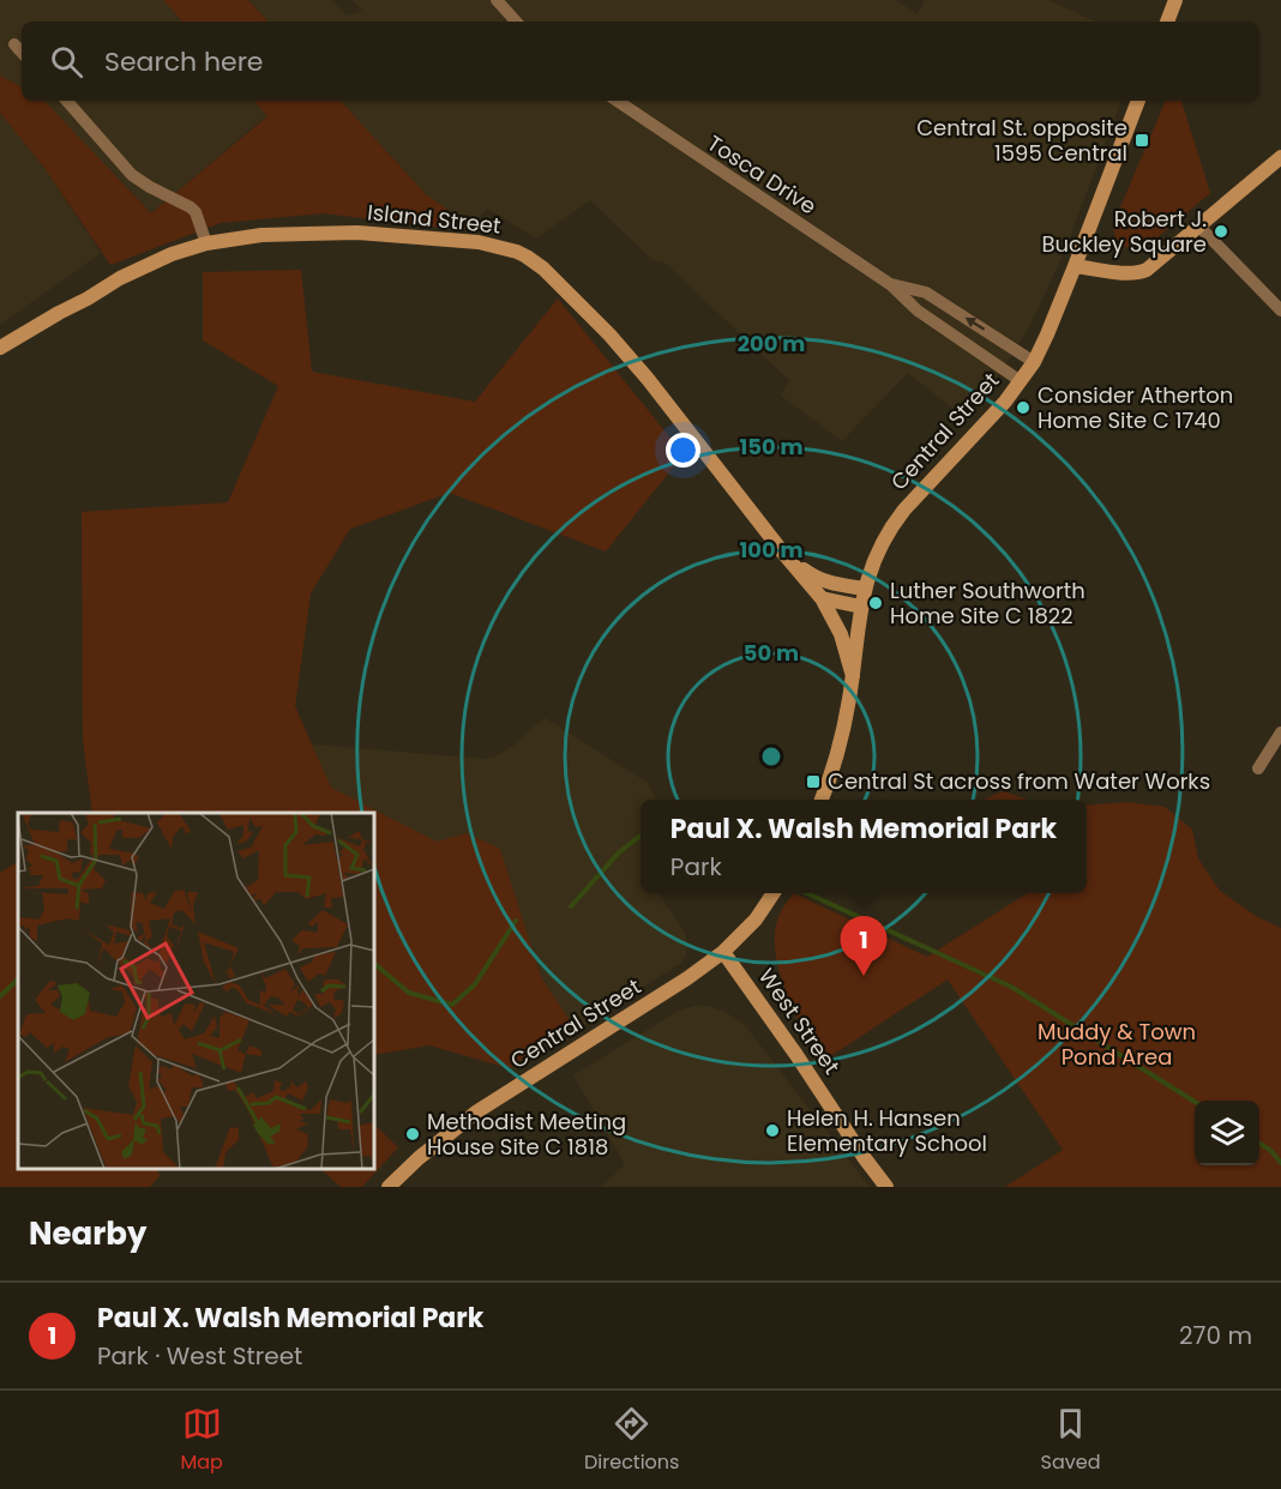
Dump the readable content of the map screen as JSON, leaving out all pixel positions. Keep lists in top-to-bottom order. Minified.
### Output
{"streets":{"main road":["Island Street","Central Street","West Street"],"street":["Tosca Drive"]},"crossings":[["Tosca Drive","Central Street"],["Island Street","Central Street"],["Central Street","West Street"]],"parks":["Muddy & Town Pond Area"],"places":{"transit":["Central St. opposite 1595 Central","Central St across from Water Works"],"other":["Robert J. Buckley Square","Consider Atherton Home Site C 1740","Luther Southworth Home Site C 1822","Helen H. Hansen Elementary School","Methodist Meeting House Site C 1818"]},"page":{"search":"Search here","popup":["Paul X. Walsh Memorial Park","Park"],"pins":"1","heading":"Nearby","list":[{"mark":"1","name":"Paul X. Walsh Memorial Park","note":"Park · West Street","value":"270 m"}],"nav":["Map","Directions","Saved"]},"rings":["200 m","150 m","100 m","50 m"]}
